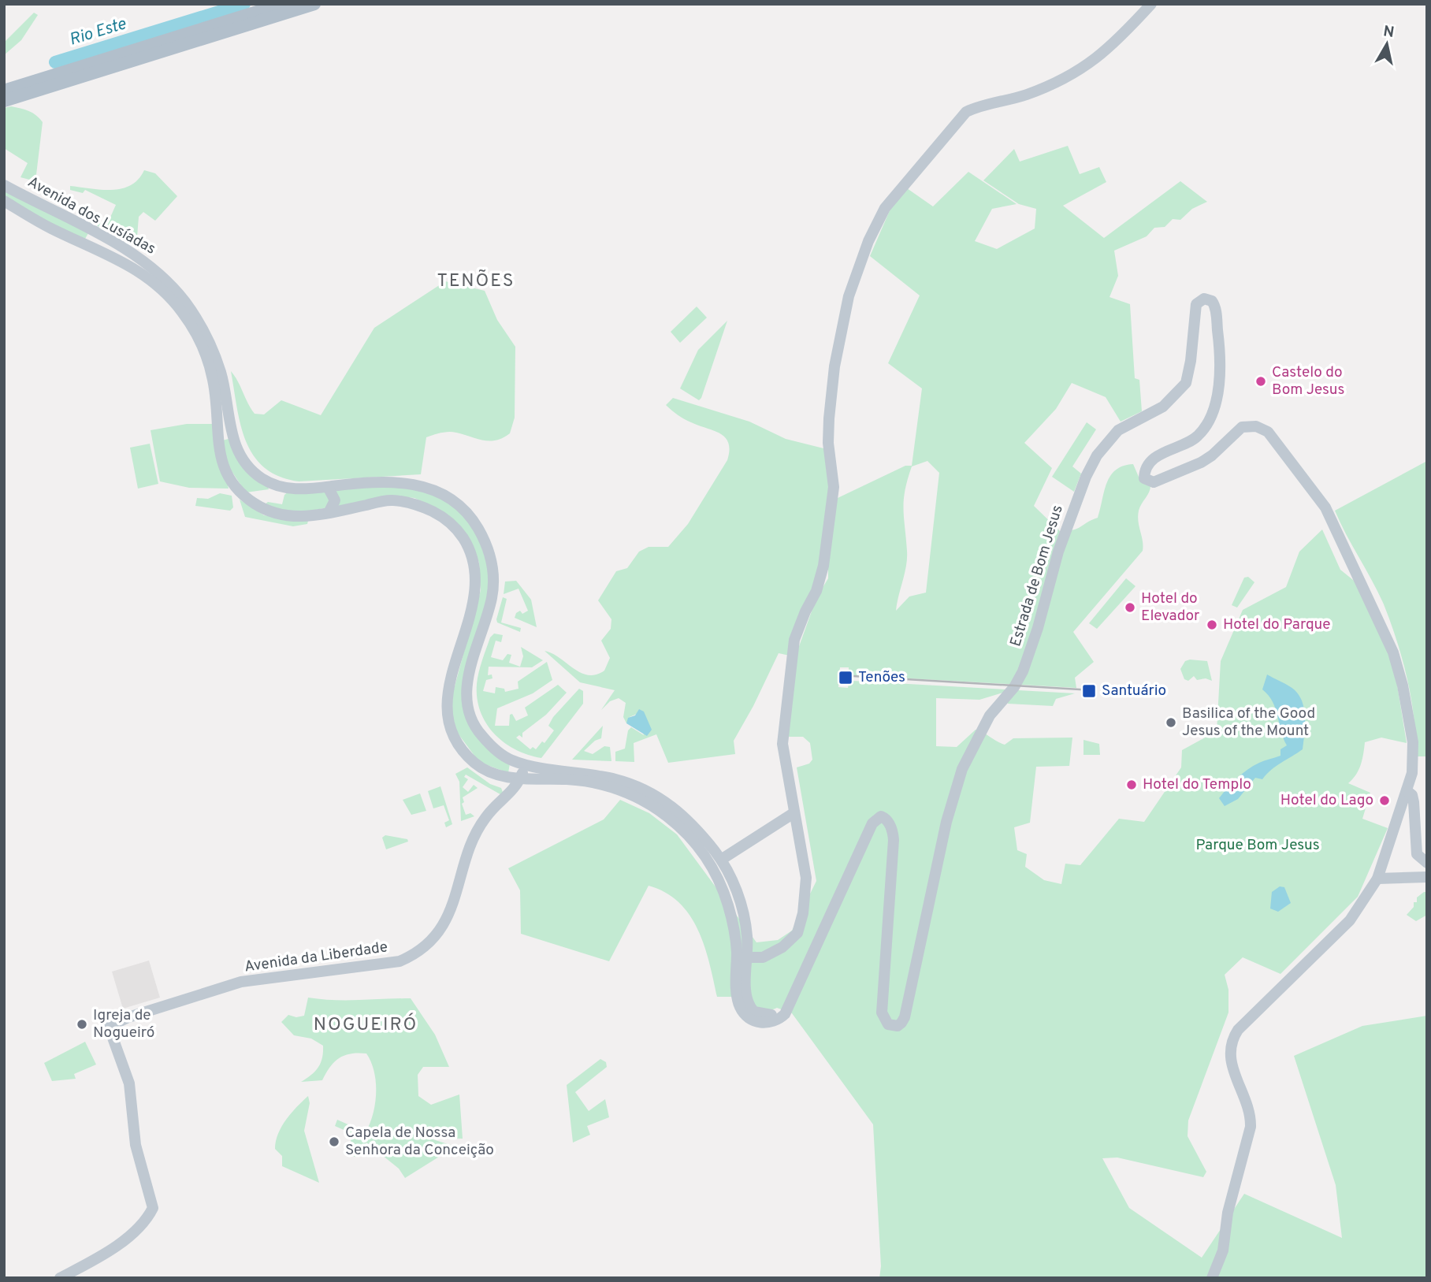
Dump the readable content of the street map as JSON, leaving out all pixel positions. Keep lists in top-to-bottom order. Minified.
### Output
{"streets":{"main road":["Avenida dos Lusíadas","Estrada de Bom Jesus","Avenida da Liberdade"]},"districts":["TENÕES","NOGUEIRÓ"],"water":["Rio Este"],"parks":["Parque Bom Jesus"],"places":{"other":["Castelo do Bom Jesus","Hotel do Elevador","Hotel do Parque","Basilica of the Good Jesus of the Mount","Hotel do Templo","Hotel do Lago","Igreja de Nogueiró","Capela de Nossa Senhora da Conceição"],"transit":["Tenões","Santuário"]},"north":"top"}
